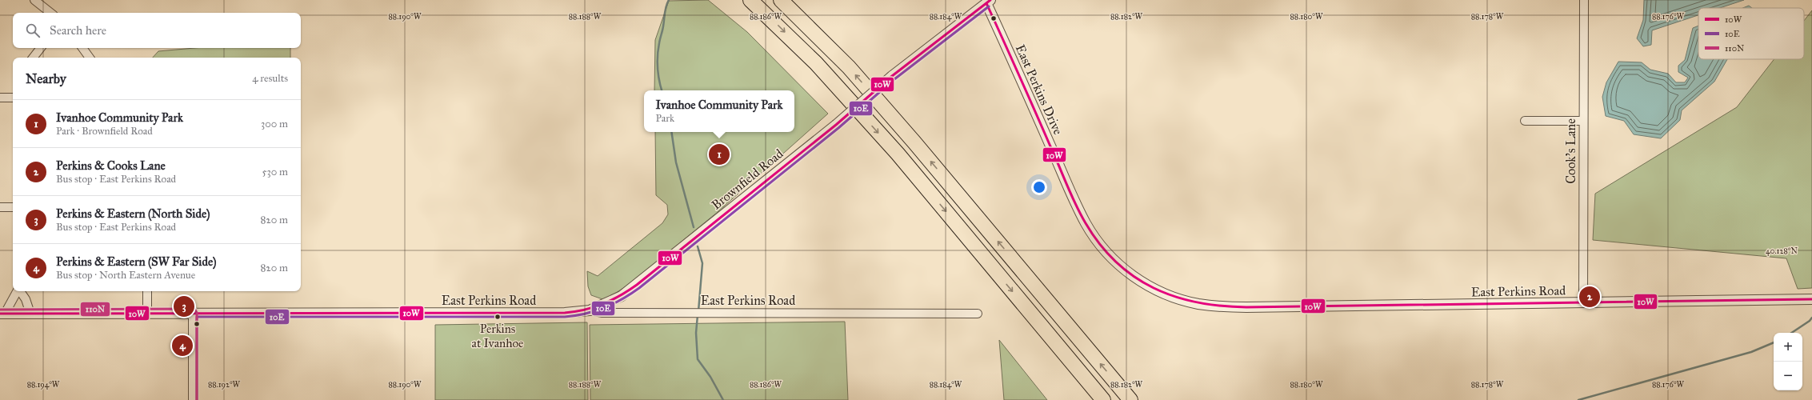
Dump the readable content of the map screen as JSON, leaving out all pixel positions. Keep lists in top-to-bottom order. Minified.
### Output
{"streets":{"street":["East Perkins Drive","Cook's Lane","Brownfield Road","East Perkins Road"]},"crossings":[["East Perkins Drive","Brownfield Road"],["East Perkins Drive","East Perkins Road"],["Cook's Lane","East Perkins Road"],["Brownfield Road","East Perkins Road"]],"places":["Perkins at Ivanhoe"],"lines":["transit line 10W","transit line 10E","transit line 110N"],"legend":["10W","10E","110N"],"page":{"search":"Search here","heading":["Nearby","4 results"],"popup":["Ivanhoe Community Park","Park"],"list":[{"mark":"1","name":"Ivanhoe Community Park","note":"Park · Brownfield Road","value":"300 m"},{"mark":"2","name":"Perkins & Cooks Lane","note":"Bus stop · East Perkins Road","value":"530 m"},{"mark":"3","name":"Perkins & Eastern (North Side)","note":"Bus stop · East Perkins Road","value":"820 m"},{"mark":"4","name":"Perkins & Eastern (SW Far Side)","note":"Bus stop · North Eastern Avenue","value":"820 m"}],"pins":["1","2","3","4"],"map_buttons":["+","−"]},"coordinates":["88.190°W","88.188°W","88.186°W","88.184°W","88.182°W","88.180°W","88.178°W","88.176°W","40.128°N","88.194°W","88.192°W"]}
